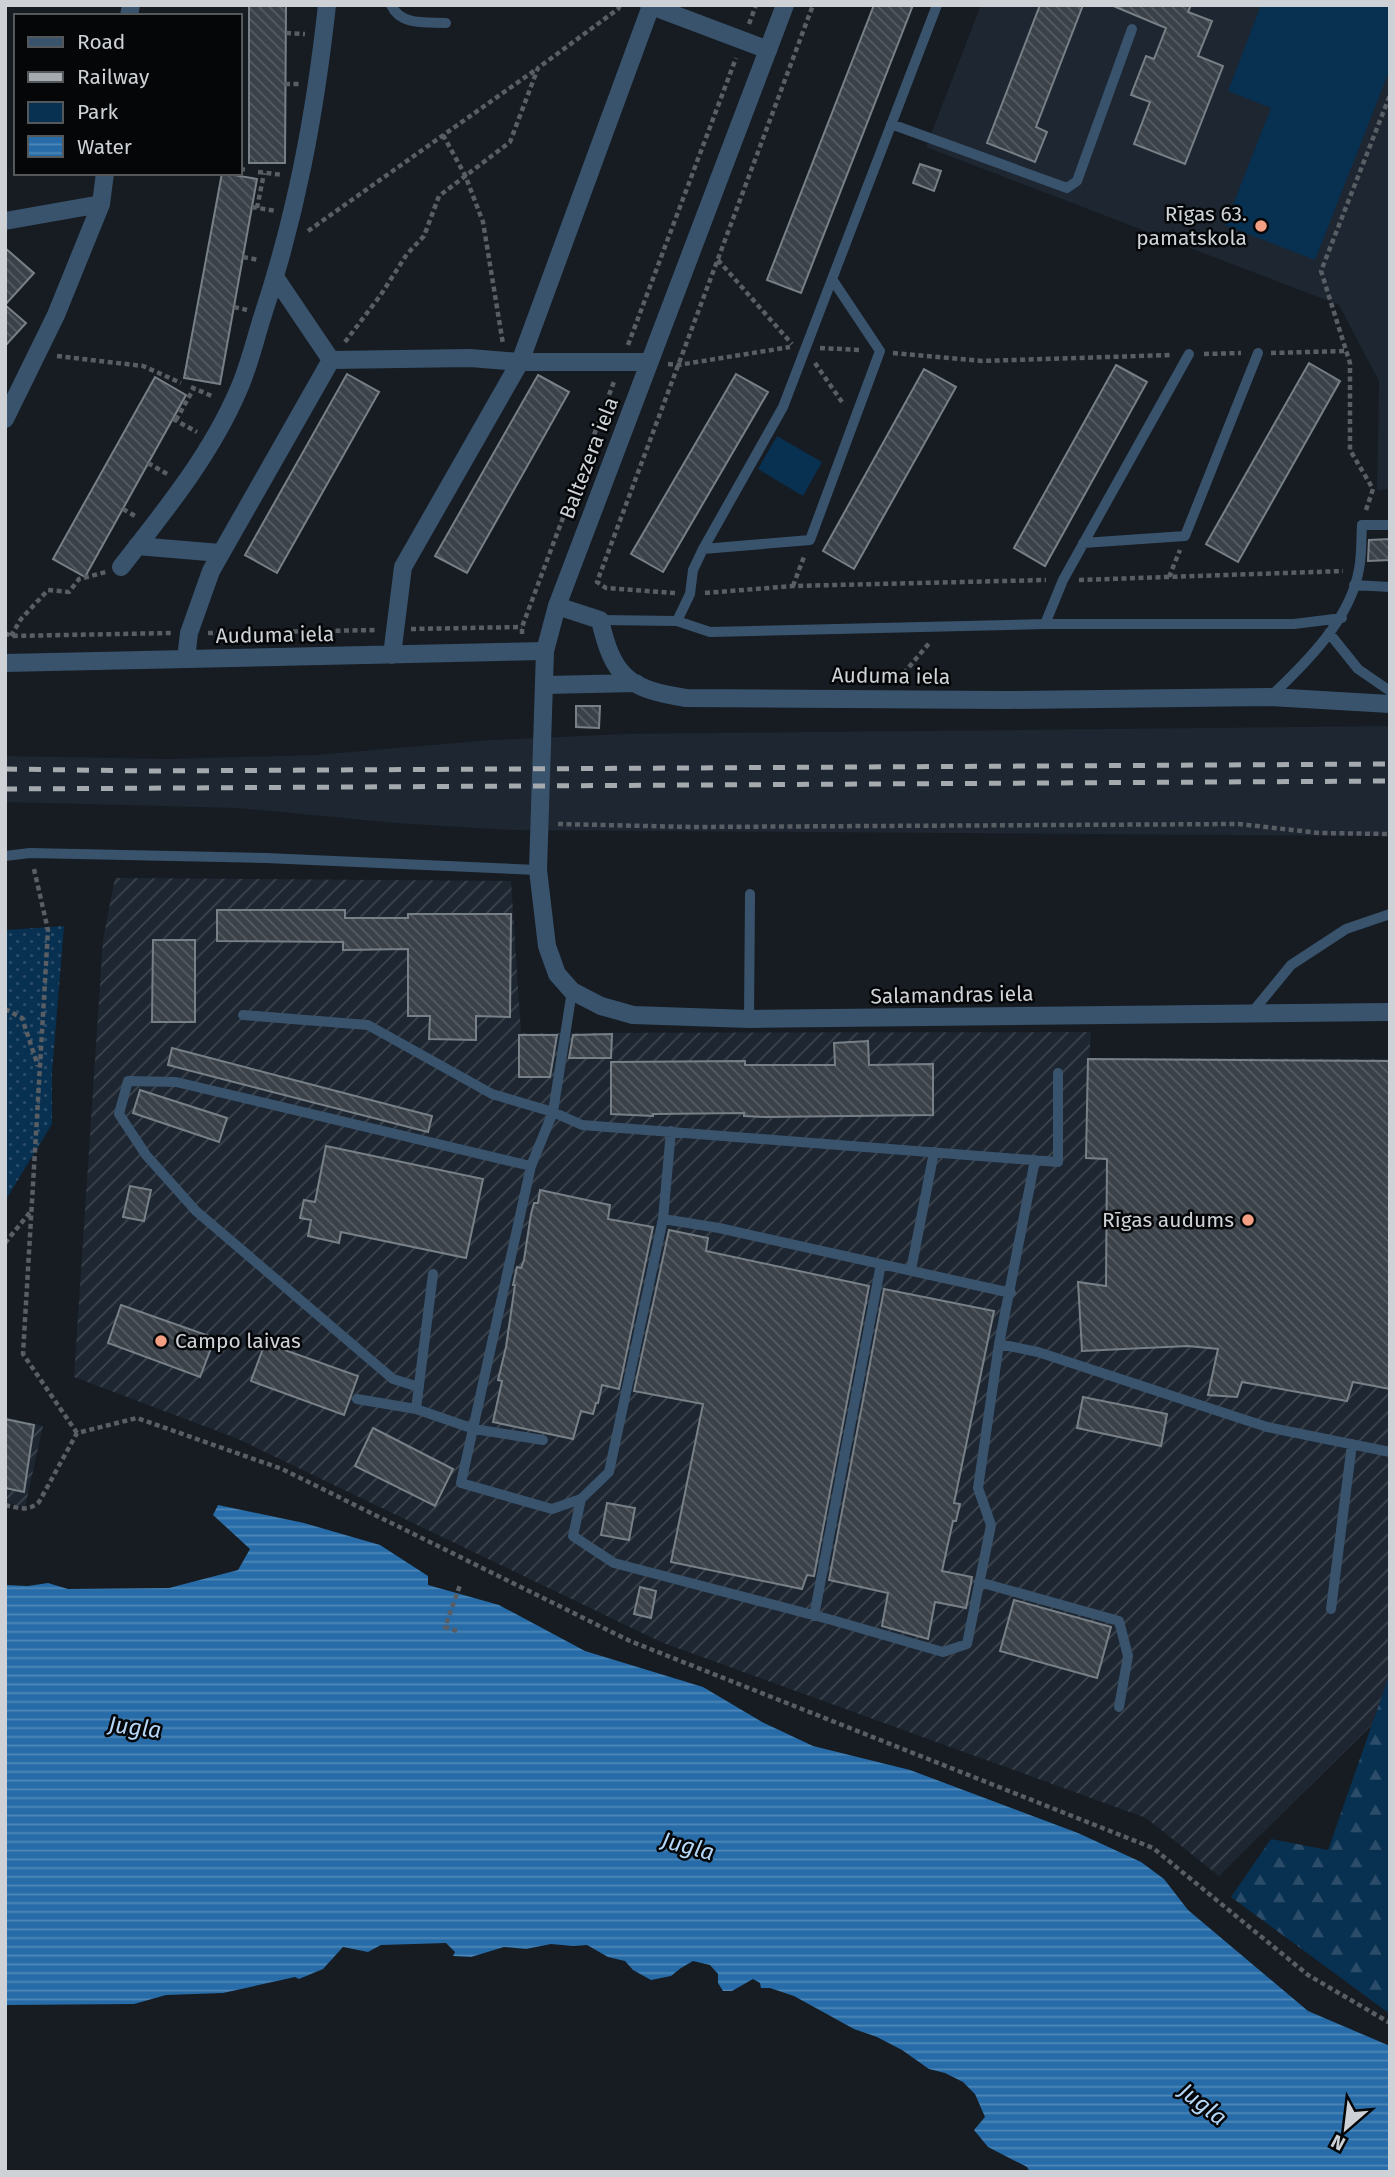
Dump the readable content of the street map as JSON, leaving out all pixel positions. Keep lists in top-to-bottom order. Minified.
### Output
{"streets":{"street":["Baltezera iela","Auduma iela","Salamandras iela"]},"crossings":[["Baltezera iela","Auduma iela"],["Baltezera iela","Salamandras iela"]],"water":["Jugla"],"places":["Rīgas 63. pamatskola","Rīgas audums","Campo laivas"],"legend":["Road","Railway","Park","Water"],"north":"bottom left"}
